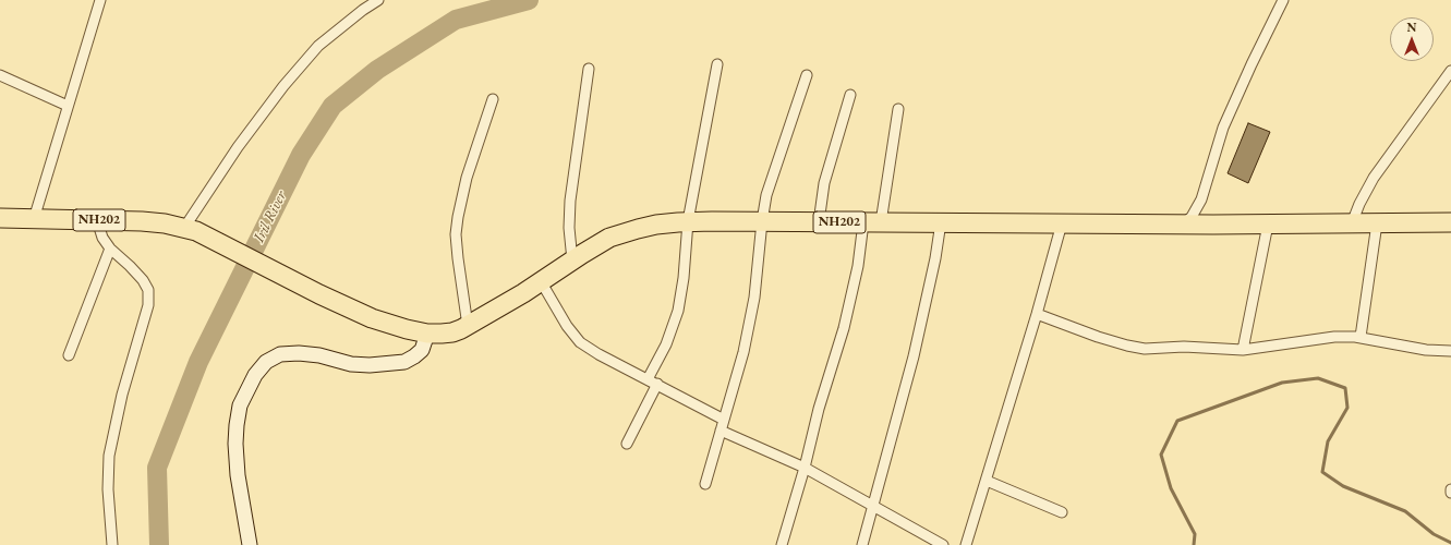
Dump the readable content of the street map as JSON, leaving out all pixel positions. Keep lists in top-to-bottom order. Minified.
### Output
{"streets":{"highway":["NH202"]},"water":["Iril River"],"north":"top"}
